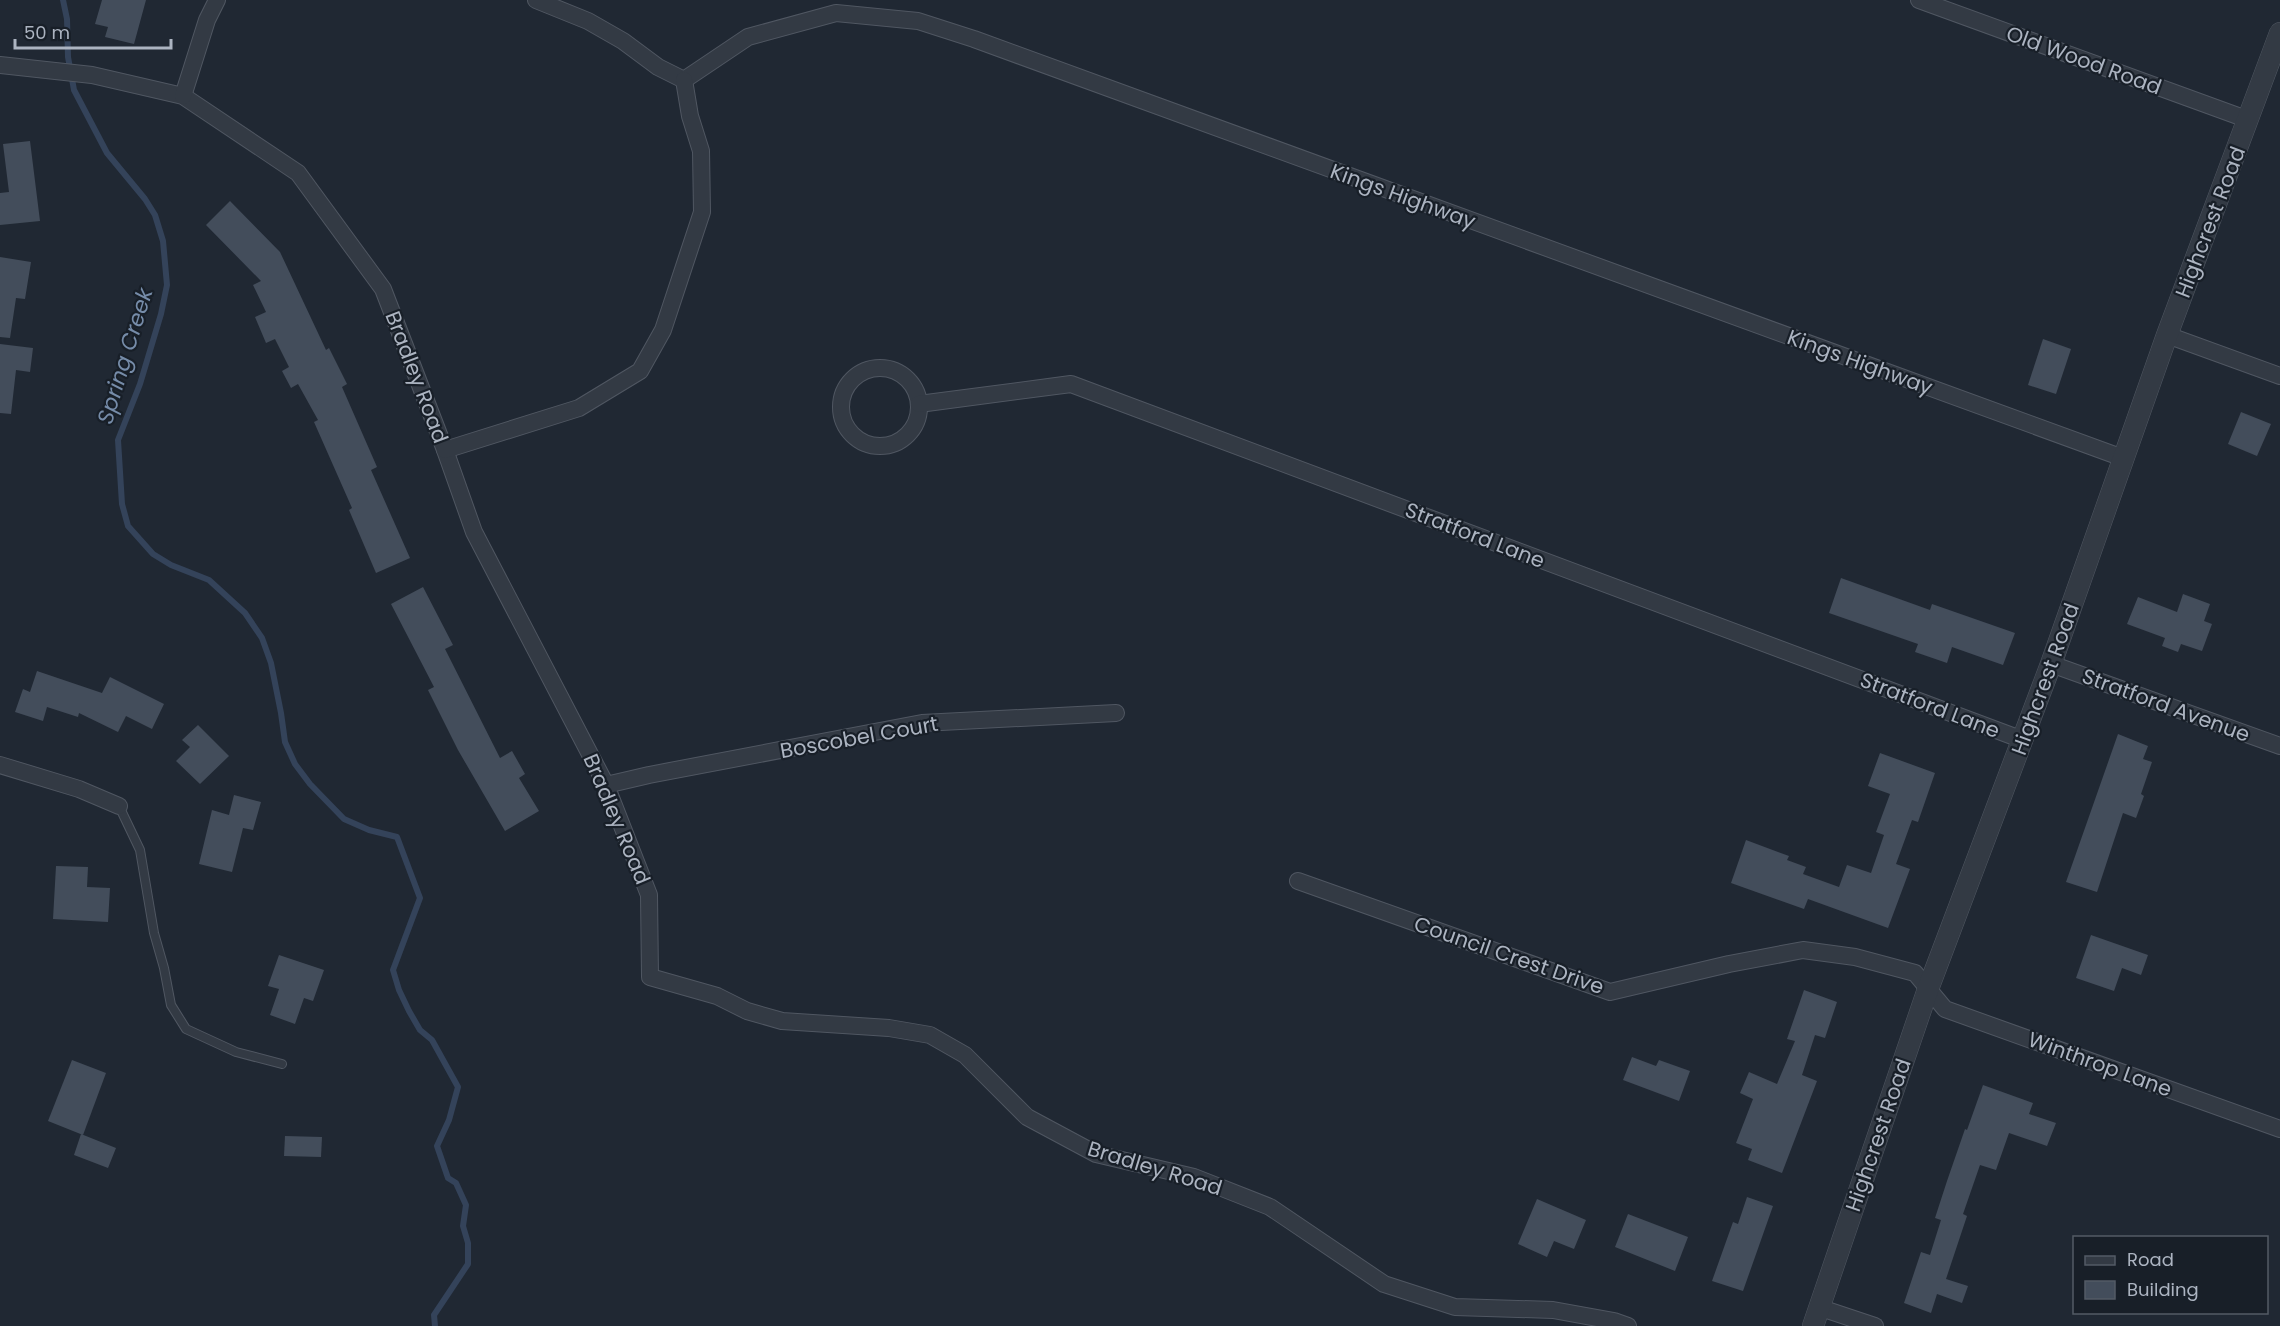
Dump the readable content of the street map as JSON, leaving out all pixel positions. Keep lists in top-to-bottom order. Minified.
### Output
{"streets":{"street":["Old Wood Road","Kings Highway","Highcrest Road","Bradley Road","Stratford Lane","Stratford Avenue","Boscobel Court","Council Crest Drive","Winthrop Lane"]},"crossings":[["Old Wood Road","Highcrest Road"],["Kings Highway","Highcrest Road"],["Highcrest Road","Stratford Lane"],["Highcrest Road","Stratford Avenue"],["Highcrest Road","Council Crest Drive"],["Highcrest Road","Winthrop Lane"],["Bradley Road","Boscobel Court"],["Council Crest Drive","Winthrop Lane"]],"water":["Spring Creek"],"legend":["Road","Building"],"scale_bar":"50 m"}
